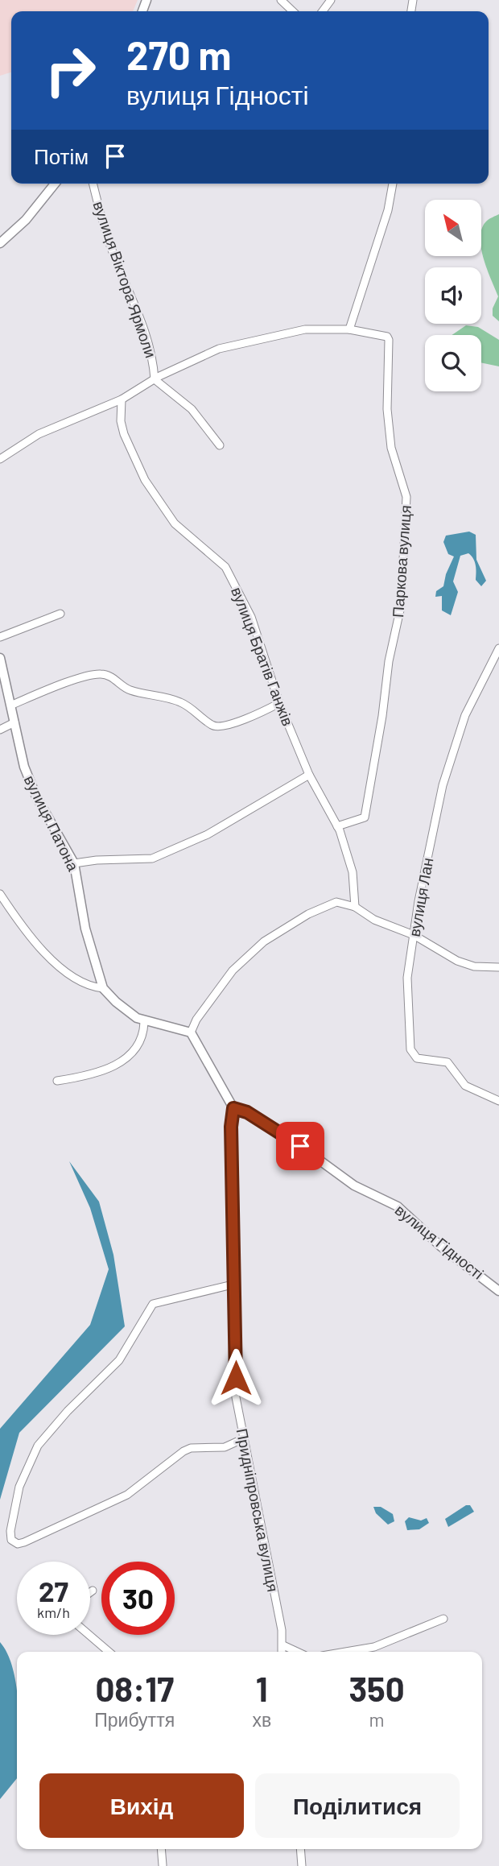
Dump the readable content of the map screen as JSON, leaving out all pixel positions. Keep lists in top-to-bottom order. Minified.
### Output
{"streets":{"street":["вулиця Віктора Ярмоли","Паркова вулиця","вулиця Братів Ганжів","вулиця Патона","вулиця Лан","вулиця Гідності","Придніпровська вулиця"]},"crossings":[["вулиця Віктора Ярмоли","Паркова вулиця"],["Паркова вулиця","вулиця Братів Ганжів"],["вулиця Гідності","Придніпровська вулиця"]],"north":"top left","page":{"turn":["270 m","вулиця Гідності"],"then":"Потім","speed":"27 km/h","limit":"30","eta":["08:17","Прибуття","1","хв","350","m"],"buttons":["Вихід","Поділитися"]}}
